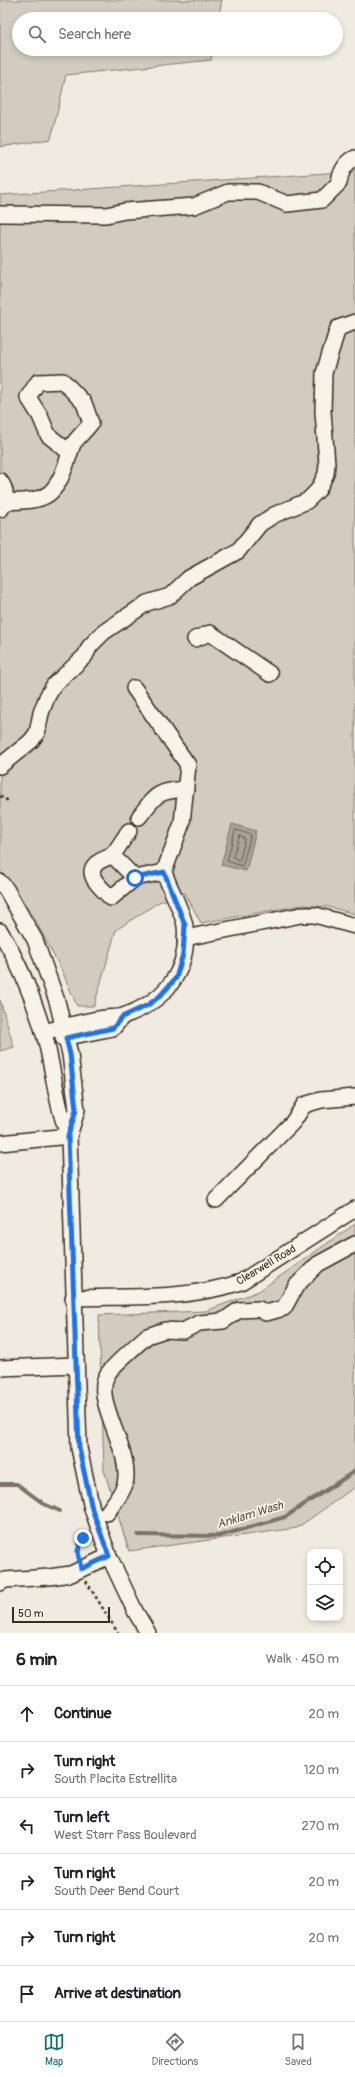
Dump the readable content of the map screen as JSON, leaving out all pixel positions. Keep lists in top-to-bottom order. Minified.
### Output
{"streets":{"street":["Clearwell Road"]},"water":["Anklam Wash"],"scale_bar":"50 m","page":{"search":"Search here","scale":"50 m","heading":["6 min","Walk · 450 m"],"list":[["Continue","20 m"],["Turn right","South Placita Estrellita","120 m"],["Turn left","West Starr Pass Boulevard","270 m"],["Turn right","South Deer Bend Court","20 m"],["Turn right","20 m"],"Arrive at destination"],"nav":["Map","Directions","Saved"]}}
